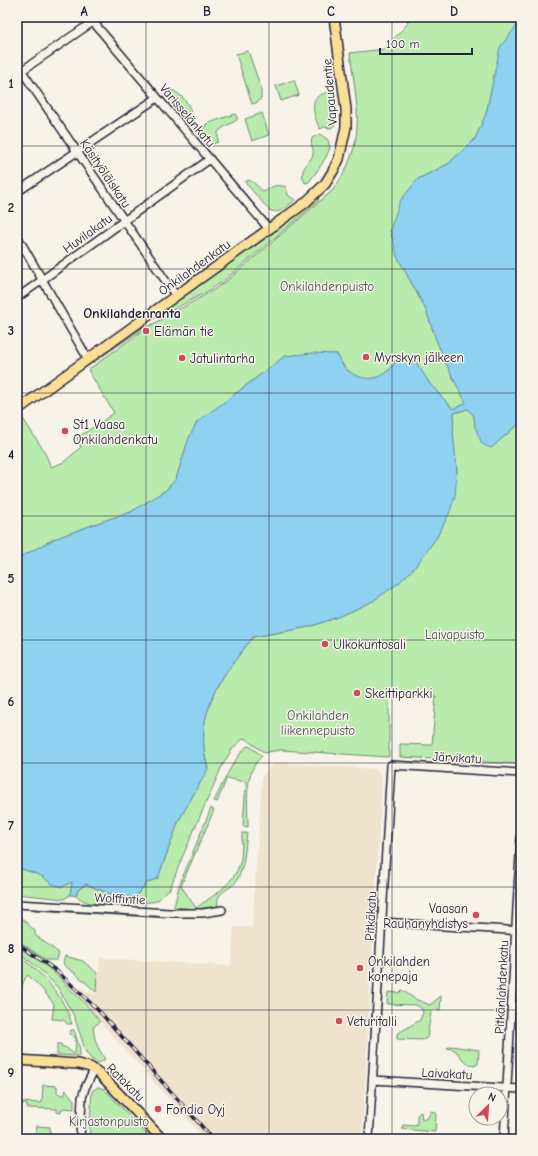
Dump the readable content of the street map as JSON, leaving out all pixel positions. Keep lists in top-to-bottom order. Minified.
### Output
{"streets":{"main road":["Vapaudentie","Onkilahdenkatu","Ratakatu"],"street":["Varisselänkatu","Käsityöläiskatu","Huvilakatu","Järvikatu","Wolffintie","Pitkäkatu","Pitkänlahdenkatu","Laivakatu"]},"crossings":[["Vapaudentie","Varisselänkatu"],["Vapaudentie","Onkilahdenkatu"],["Varisselänkatu","Huvilakatu"],["Varisselänkatu","Onkilahdenkatu"],["Käsityöläiskatu","Huvilakatu"],["Käsityöläiskatu","Onkilahdenkatu"],["Järvikatu","Pitkäkatu"],["Pitkäkatu","Laivakatu"]],"districts":["Onkilahdenranta"],"parks":["Onkilahdenpuisto","Laivapuisto","Onkilahden liikennepuisto","Kirjastonpuisto"],"places":["Elämän tie","Myrskyn jälkeen","Jatulintarha","St1 Vaasa Onkilahdenkatu","Ulkokuntosali","Skeittiparkki","Vaasan Rauhanyhdistys","Onkilahden konepaja","Veturitalli","Fondia Oyj"],"scale_bar":"100 m","north":"top right","grid":{"columns":["A","B","C","D"],"rows":["1","2","3","4","5","6","7","8","9"]}}
